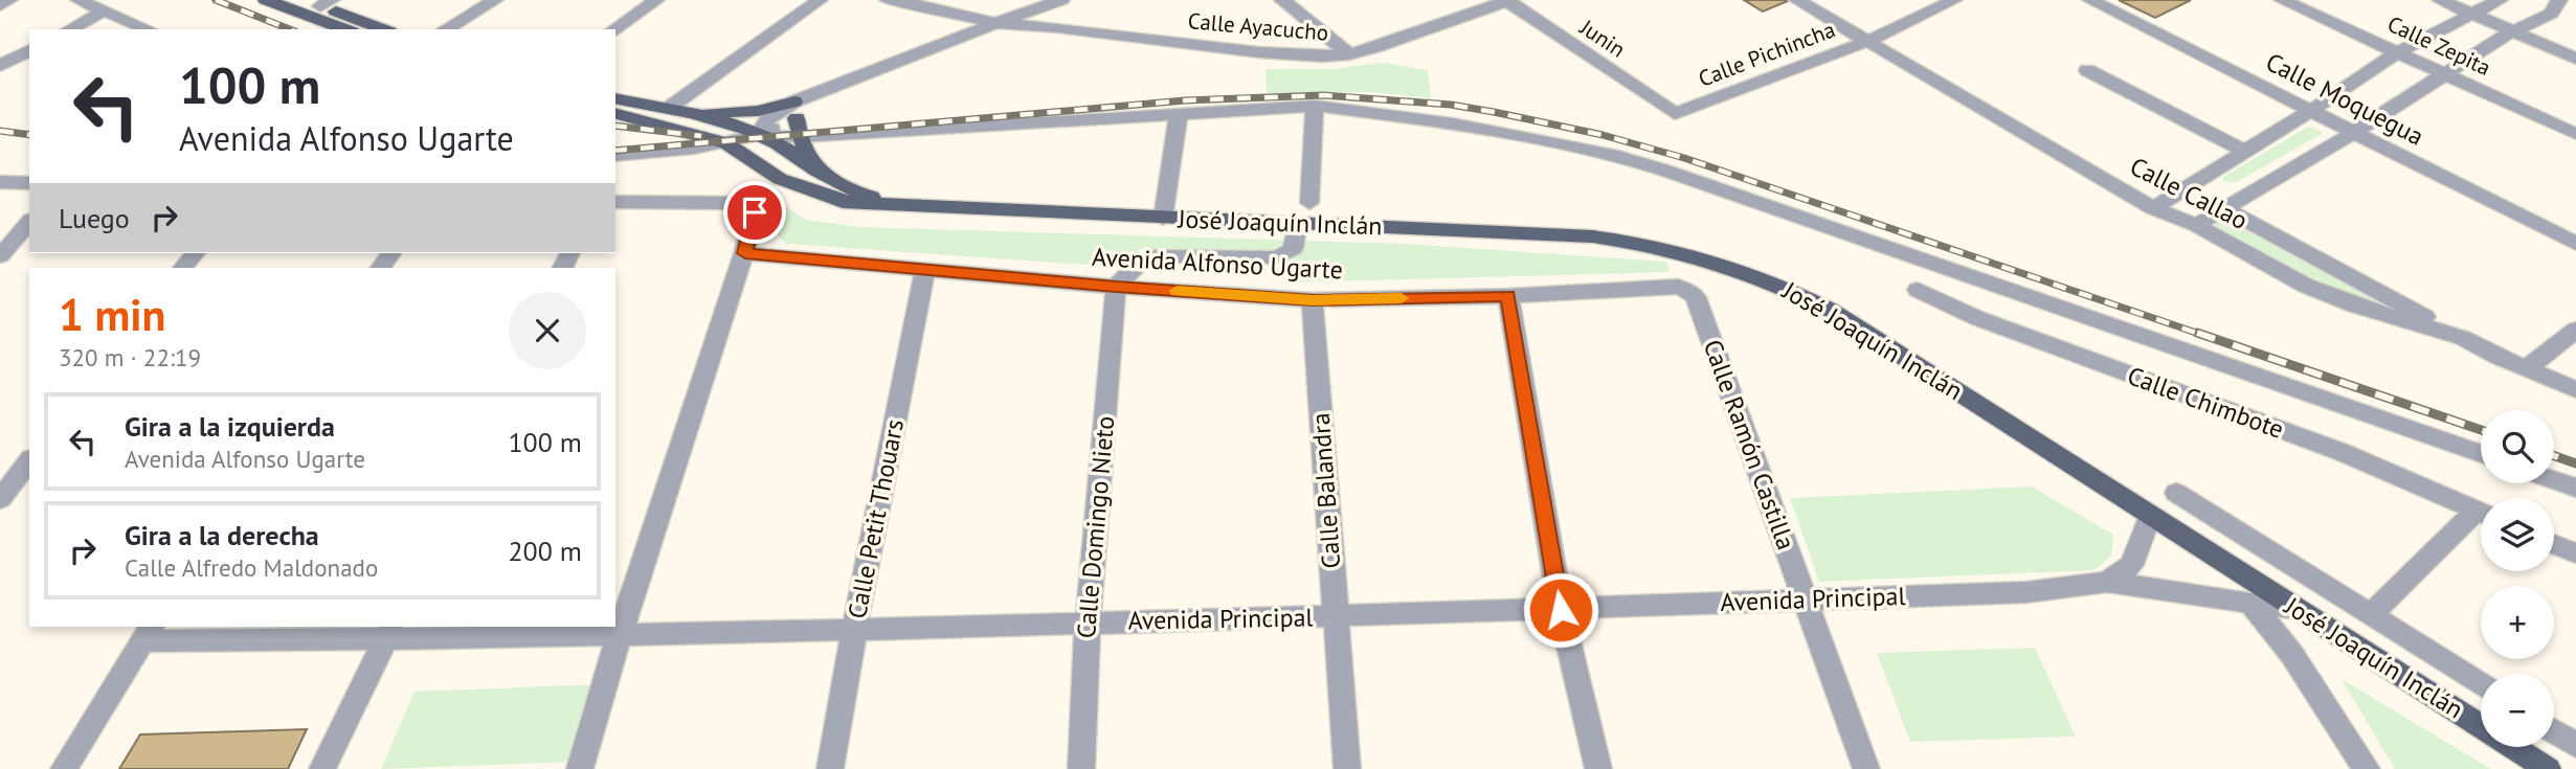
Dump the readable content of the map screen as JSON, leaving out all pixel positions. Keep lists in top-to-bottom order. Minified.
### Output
{"streets":{"main road":["José Joaquín Inclán"],"street":["Calle Ayacucho","Junin","Calle Zepita","Calle Pichincha","Calle Moquegua","Calle Callao","Avenida Alfonso Ugarte","Calle Chimbote","Calle Ramón Castilla","Calle Balandra","Calle Petit Thouars","Calle Domingo Nieto","Avenida Principal"]},"crossings":[["Calle Ayacucho","Junin"],["Junin","Calle Pichincha"],["Calle Pichincha","Calle Callao"],["José Joaquín Inclán","Avenida Principal"],["Avenida Alfonso Ugarte","Calle Ramón Castilla"],["Avenida Alfonso Ugarte","Calle Balandra"],["Avenida Alfonso Ugarte","Calle Petit Thouars"],["Avenida Alfonso Ugarte","Calle Domingo Nieto"],["Calle Ramón Castilla","Avenida Principal"],["Calle Balandra","Avenida Principal"],["Calle Petit Thouars","Avenida Principal"],["Calle Domingo Nieto","Avenida Principal"]],"page":{"turn":["100 m","Avenida Alfonso Ugarte"],"then":"Luego","heading":["1 min","320 m · 22:19"],"list":[{"name":"Gira a la izquierda","note":"Avenida Alfonso Ugarte","value":"100 m"},{"name":"Gira a la derecha","note":"Calle Alfredo Maldonado","value":"200 m"}],"map_buttons":["+","−"]}}
